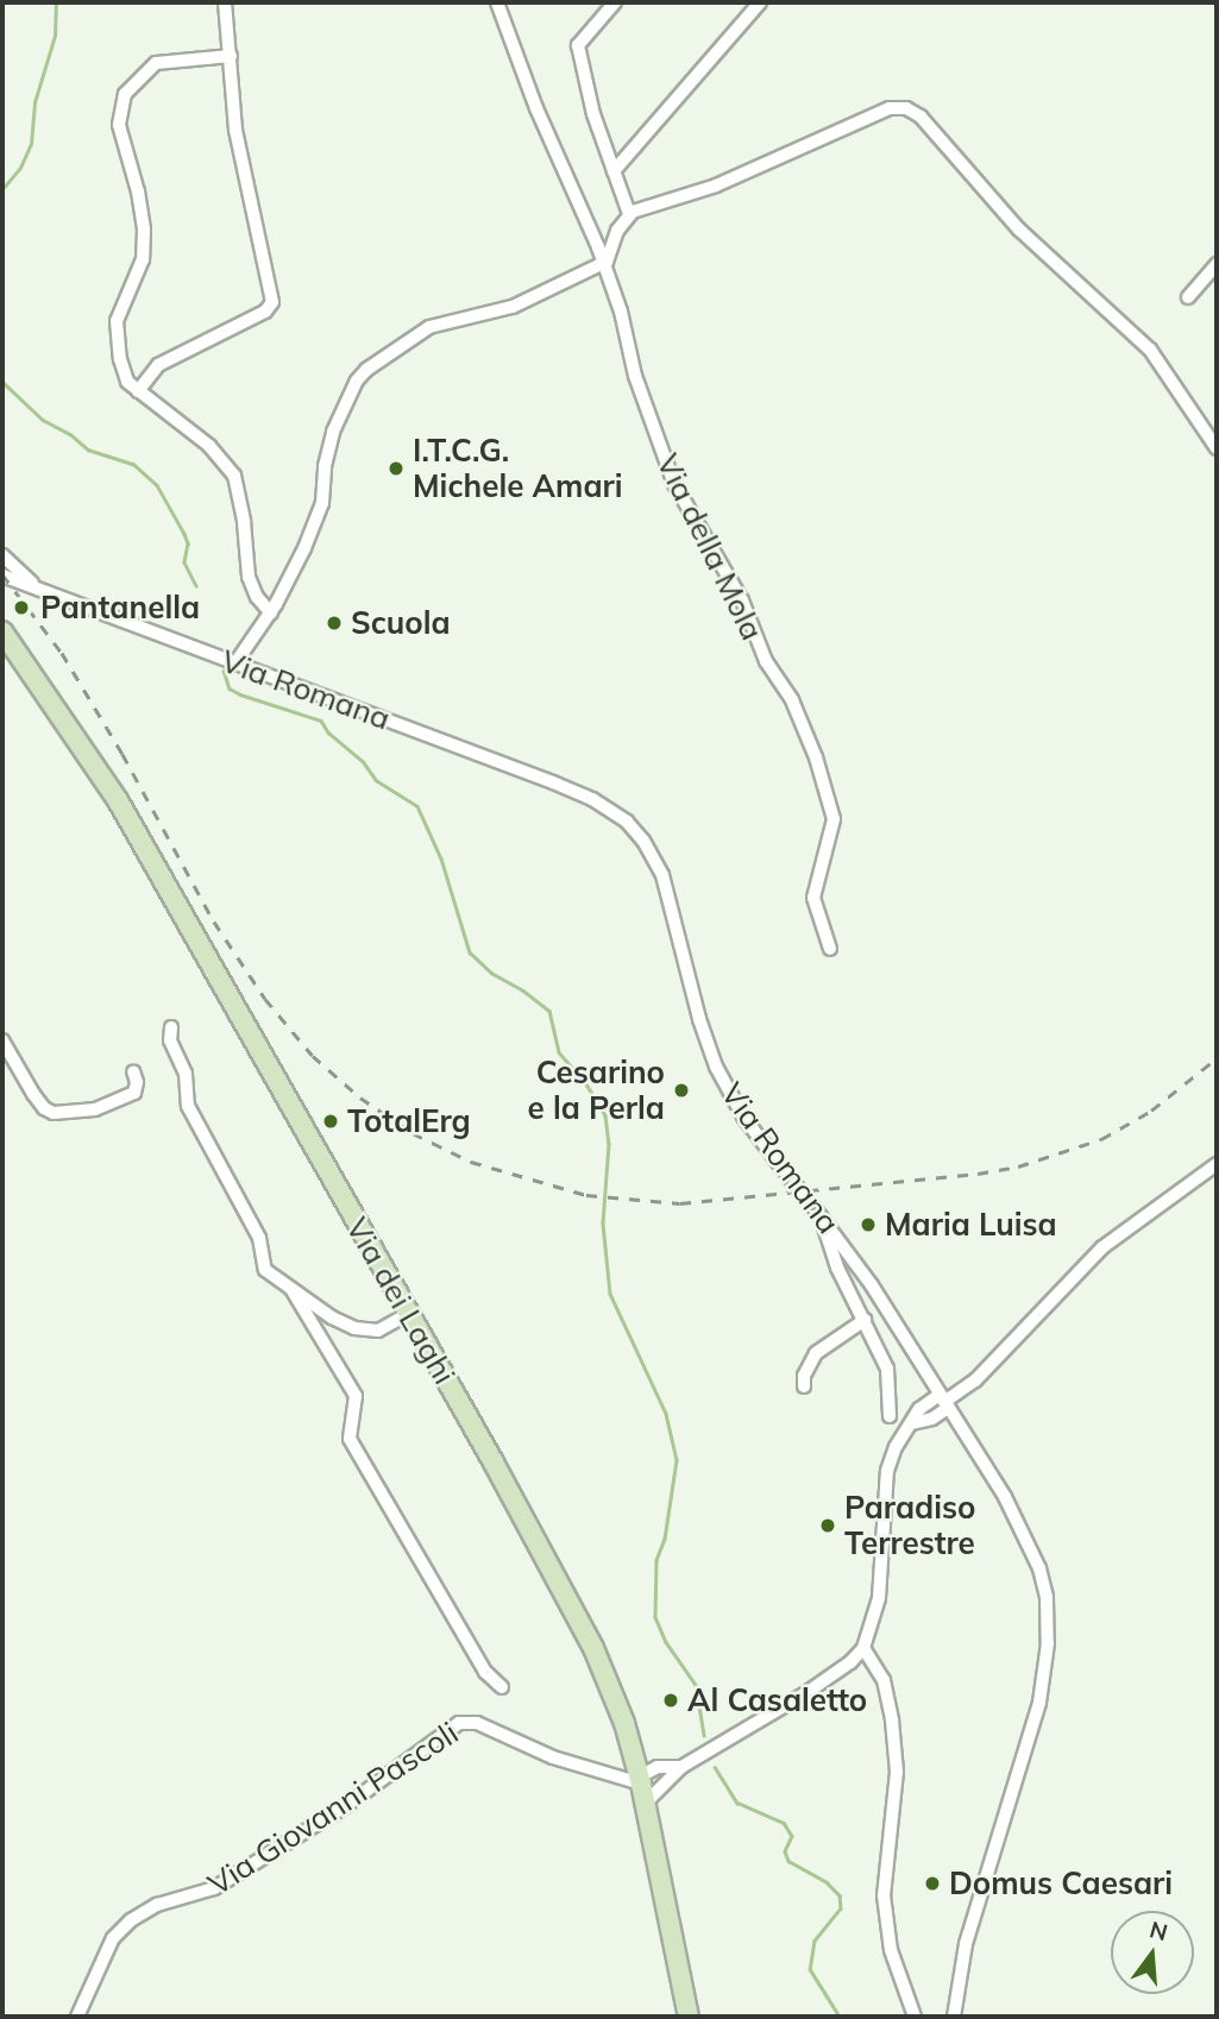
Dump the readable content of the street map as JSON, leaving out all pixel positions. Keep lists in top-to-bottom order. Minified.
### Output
{"streets":{"main road":["Via dei Laghi"],"street":["Via della Mola","Via Romana","Via Giovanni Pascoli"]},"crossings":[["Via dei Laghi","Via Giovanni Pascoli"]],"places":["I.T.C.G. Michele Amari","Pantanella","Scuola","Cesarino e la Perla","TotalErg","Maria Luisa","Paradiso Terrestre","Al Casaletto","Domus Caesari"],"north":"top"}
